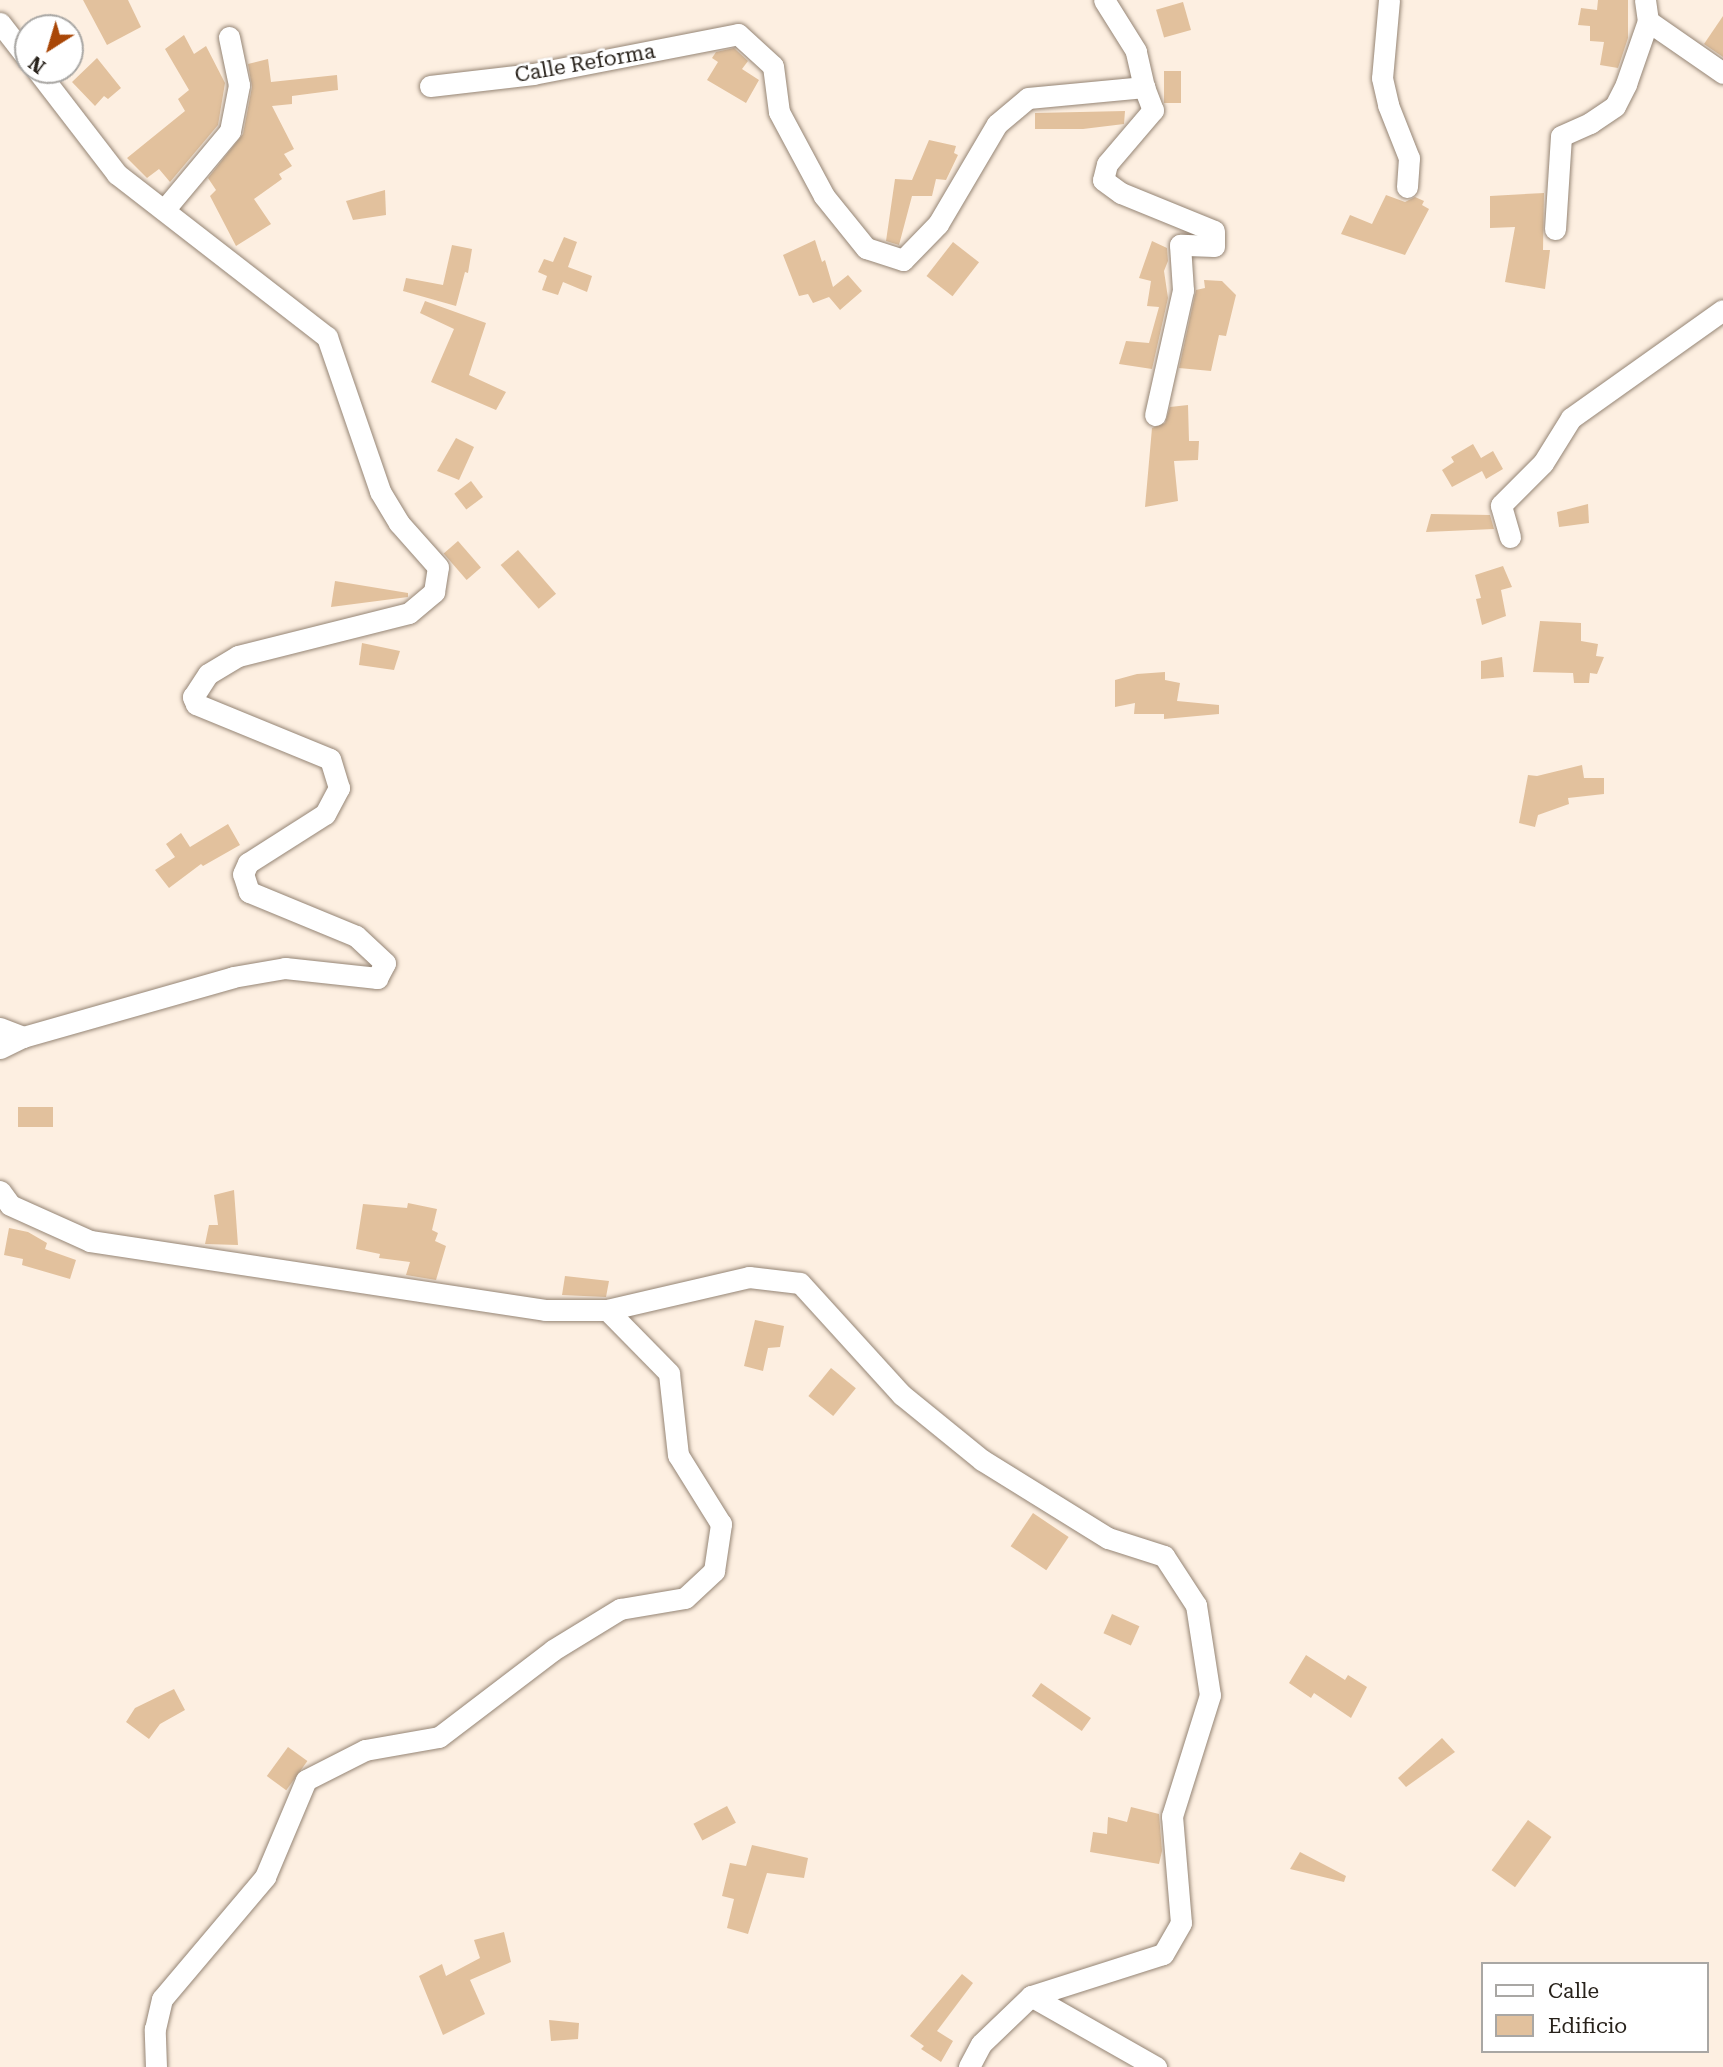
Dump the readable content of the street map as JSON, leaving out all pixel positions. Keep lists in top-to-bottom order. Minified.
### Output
{"streets":{"street":["Calle Reforma"]},"legend":["Calle","Edificio"],"north":"bottom left"}
